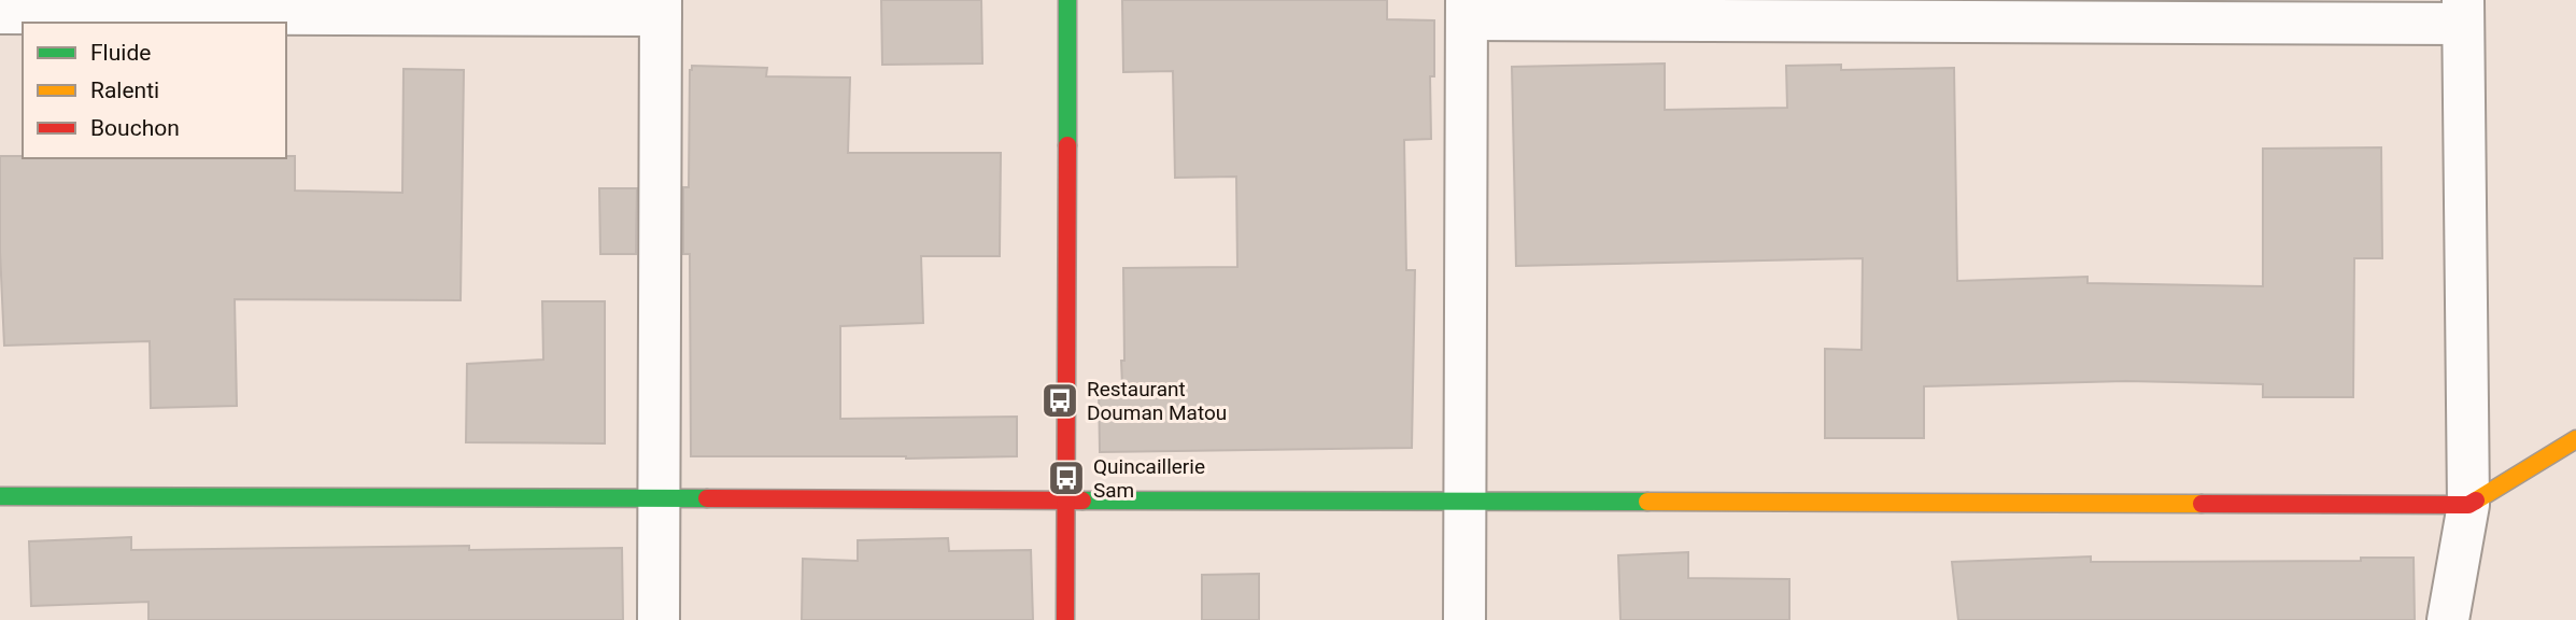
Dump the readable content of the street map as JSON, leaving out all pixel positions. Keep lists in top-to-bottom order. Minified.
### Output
{"places":{"bus stop":["Restaurant Douman Matou","Quincaillerie Sam"]},"legend":["Fluide","Ralenti","Bouchon"]}
